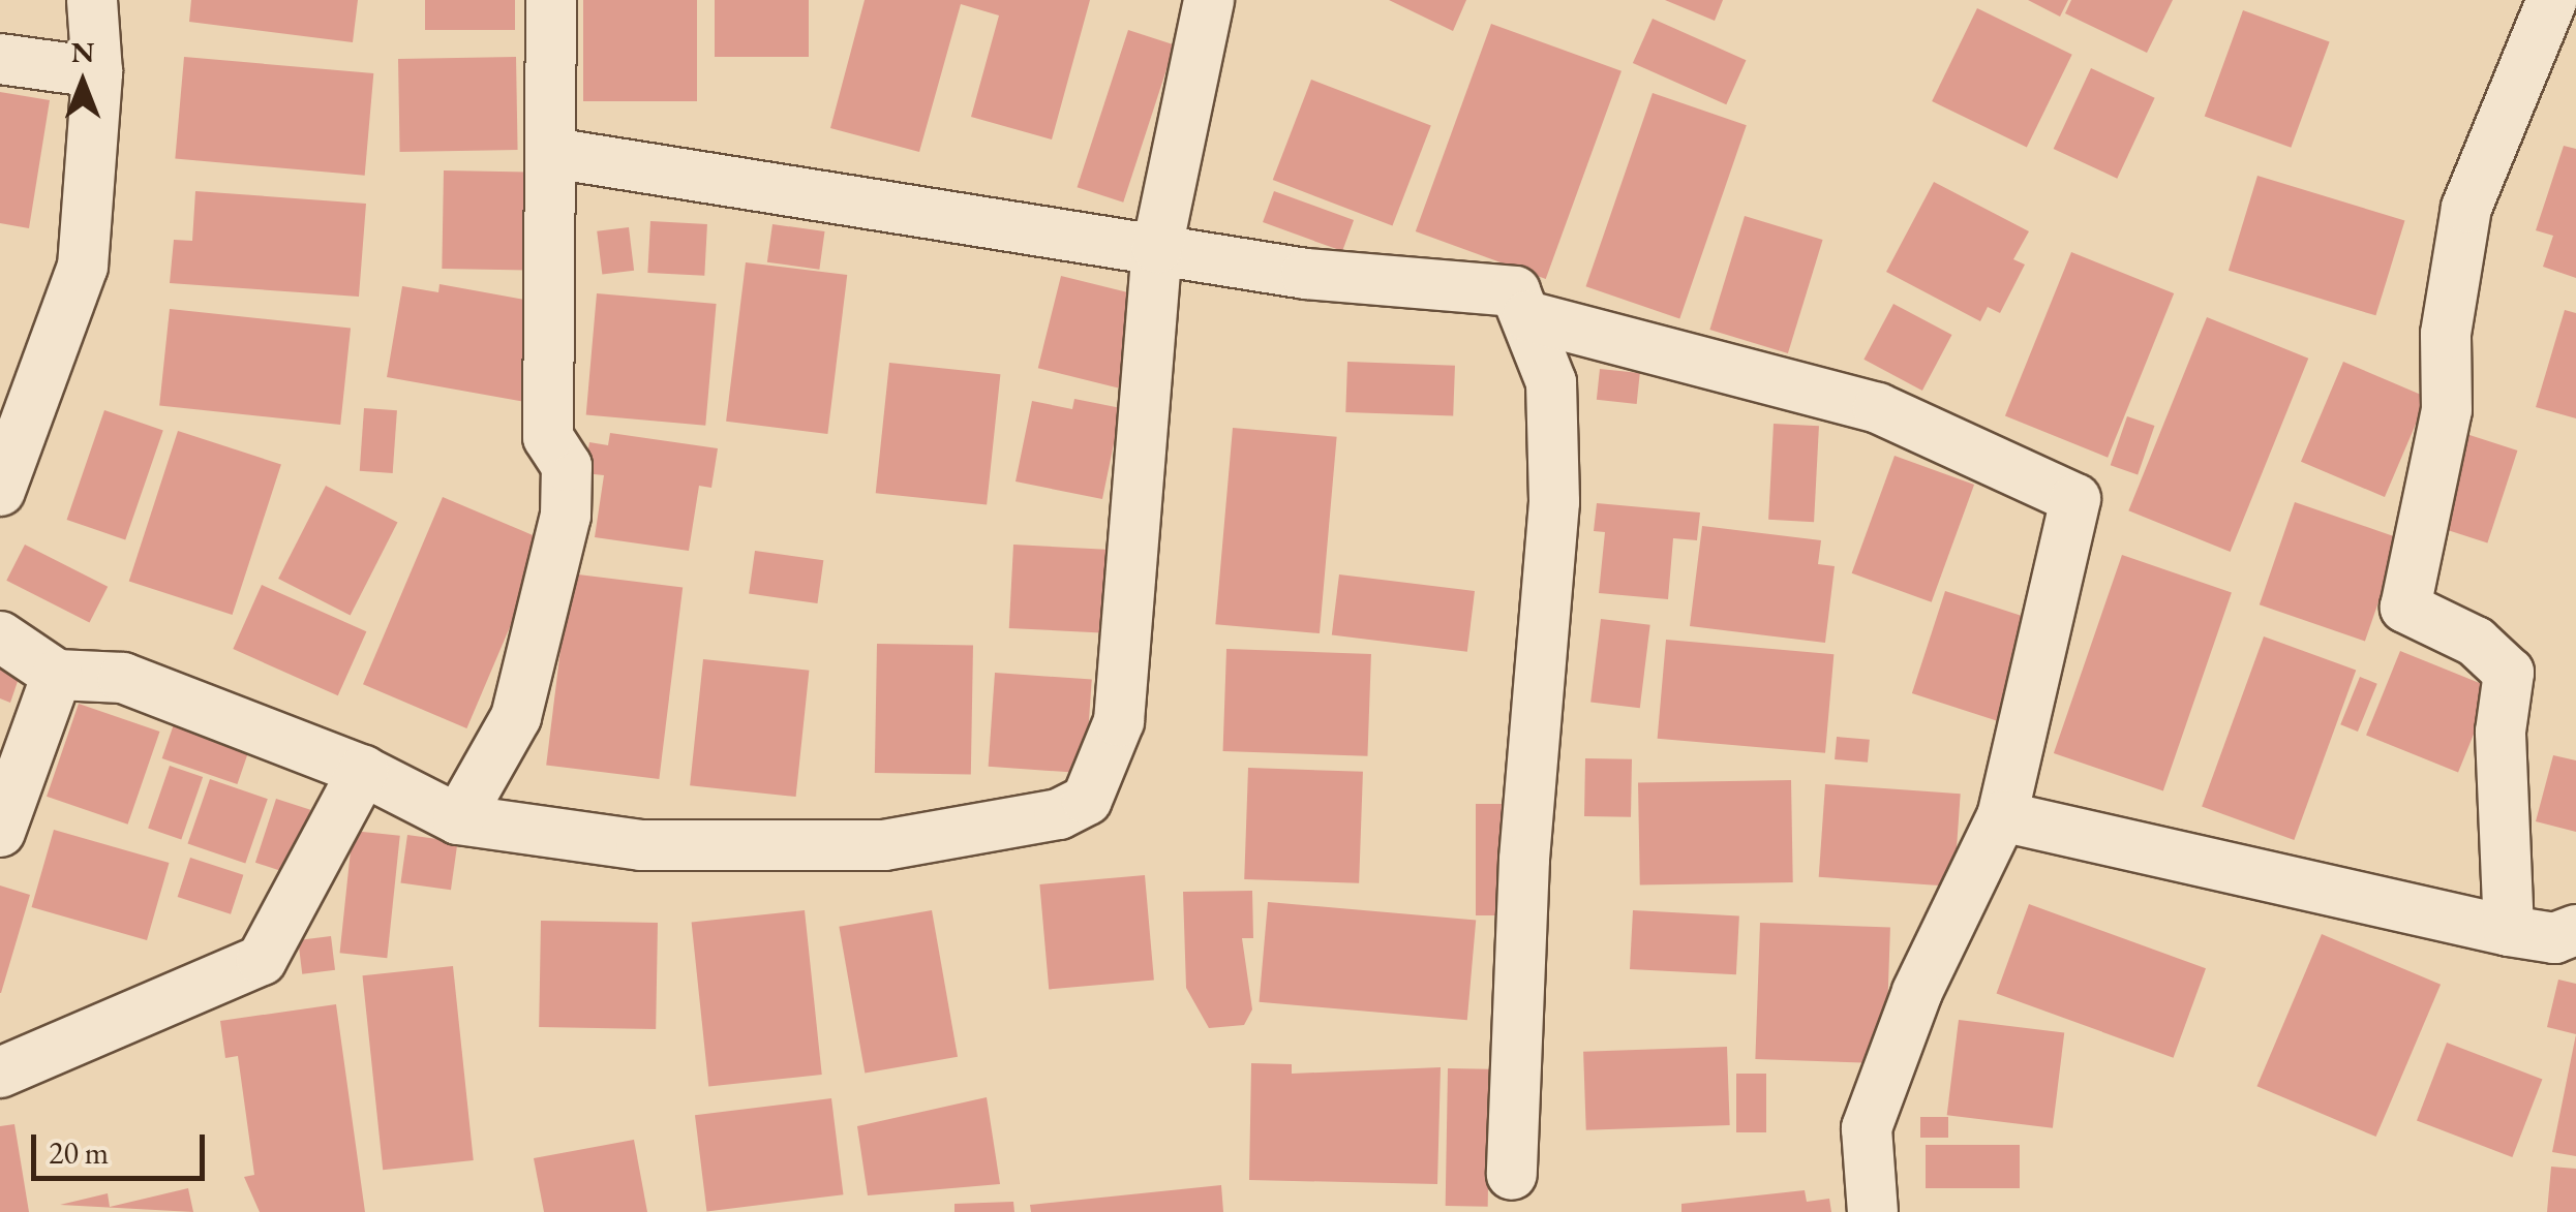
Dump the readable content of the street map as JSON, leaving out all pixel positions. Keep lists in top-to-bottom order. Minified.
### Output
{"scale_bar":"20 m","north":"top"}
